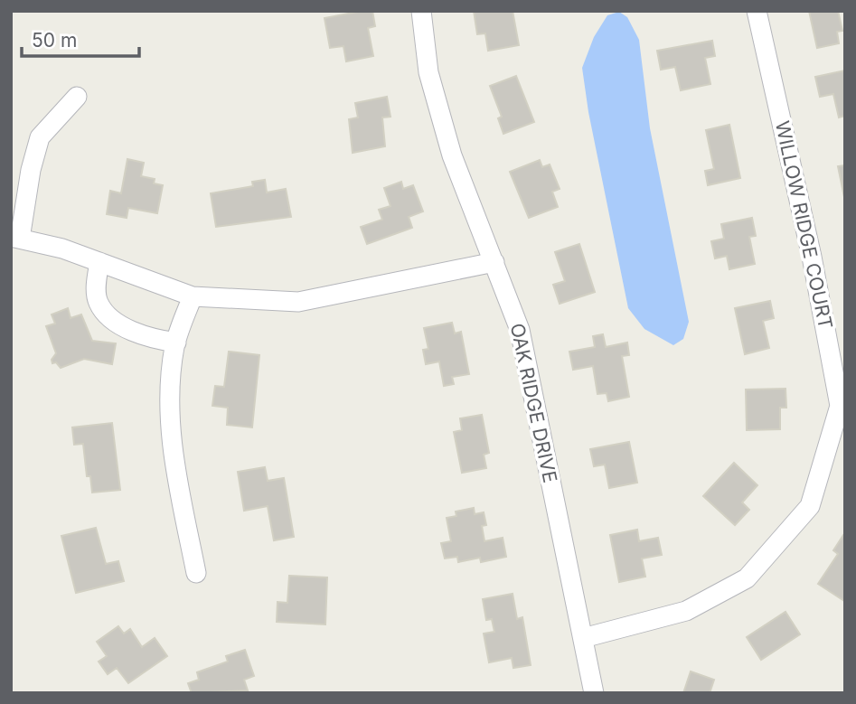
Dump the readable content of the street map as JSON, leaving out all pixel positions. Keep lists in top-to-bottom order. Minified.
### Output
{"streets":{"street":["WILLOW RIDGE COURT","OAK RIDGE DRIVE"]},"crossings":[["WILLOW RIDGE COURT","OAK RIDGE DRIVE"]],"scale_bar":"50 m"}
